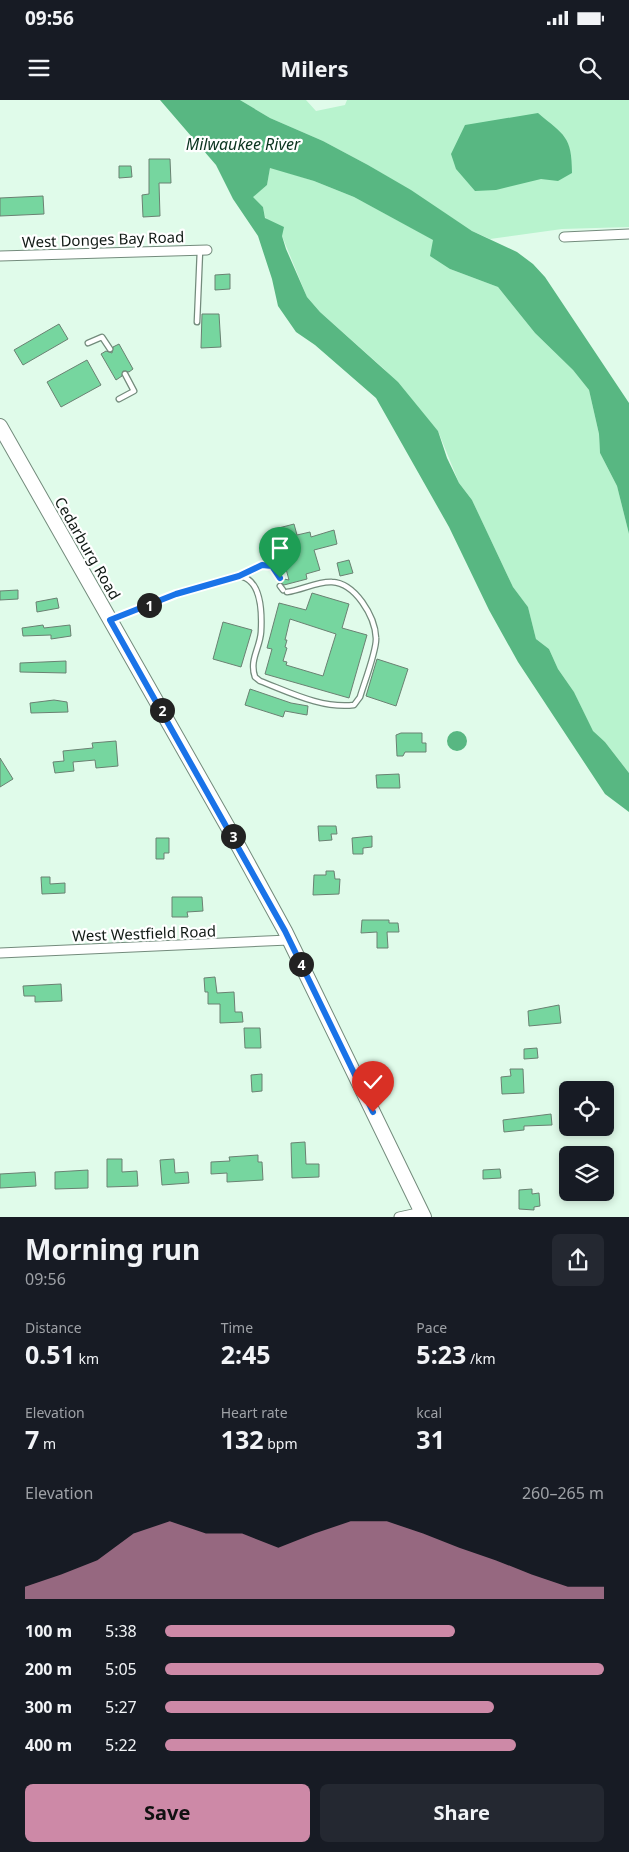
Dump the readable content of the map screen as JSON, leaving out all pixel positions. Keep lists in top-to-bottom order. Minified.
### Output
{"streets":{"main road":["Cedarburg Road"],"street":["West Donges Bay Road","West Westfield Road"]},"crossings":[["Cedarburg Road","West Westfield Road"]],"water":["Milwaukee River"],"page":{"status":"09:56","header":"Milers","pins":["1","2","3","4"],"heading":["Morning run","09:56"],"stats":[["Distance","0.51 km"],["Time","2:45"],["Pace","5:23 /km"],["Elevation","7 m"],["Heart rate","132 bpm"],["kcal","31"]],"chart":["Elevation","260–265 m"],"list":[{"name":"100 m","note":"5:38"},{"name":"200 m","note":"5:05"},{"name":"300 m","note":"5:27"},{"name":"400 m","note":"5:22"}],"buttons":["Save","Share"]}}
